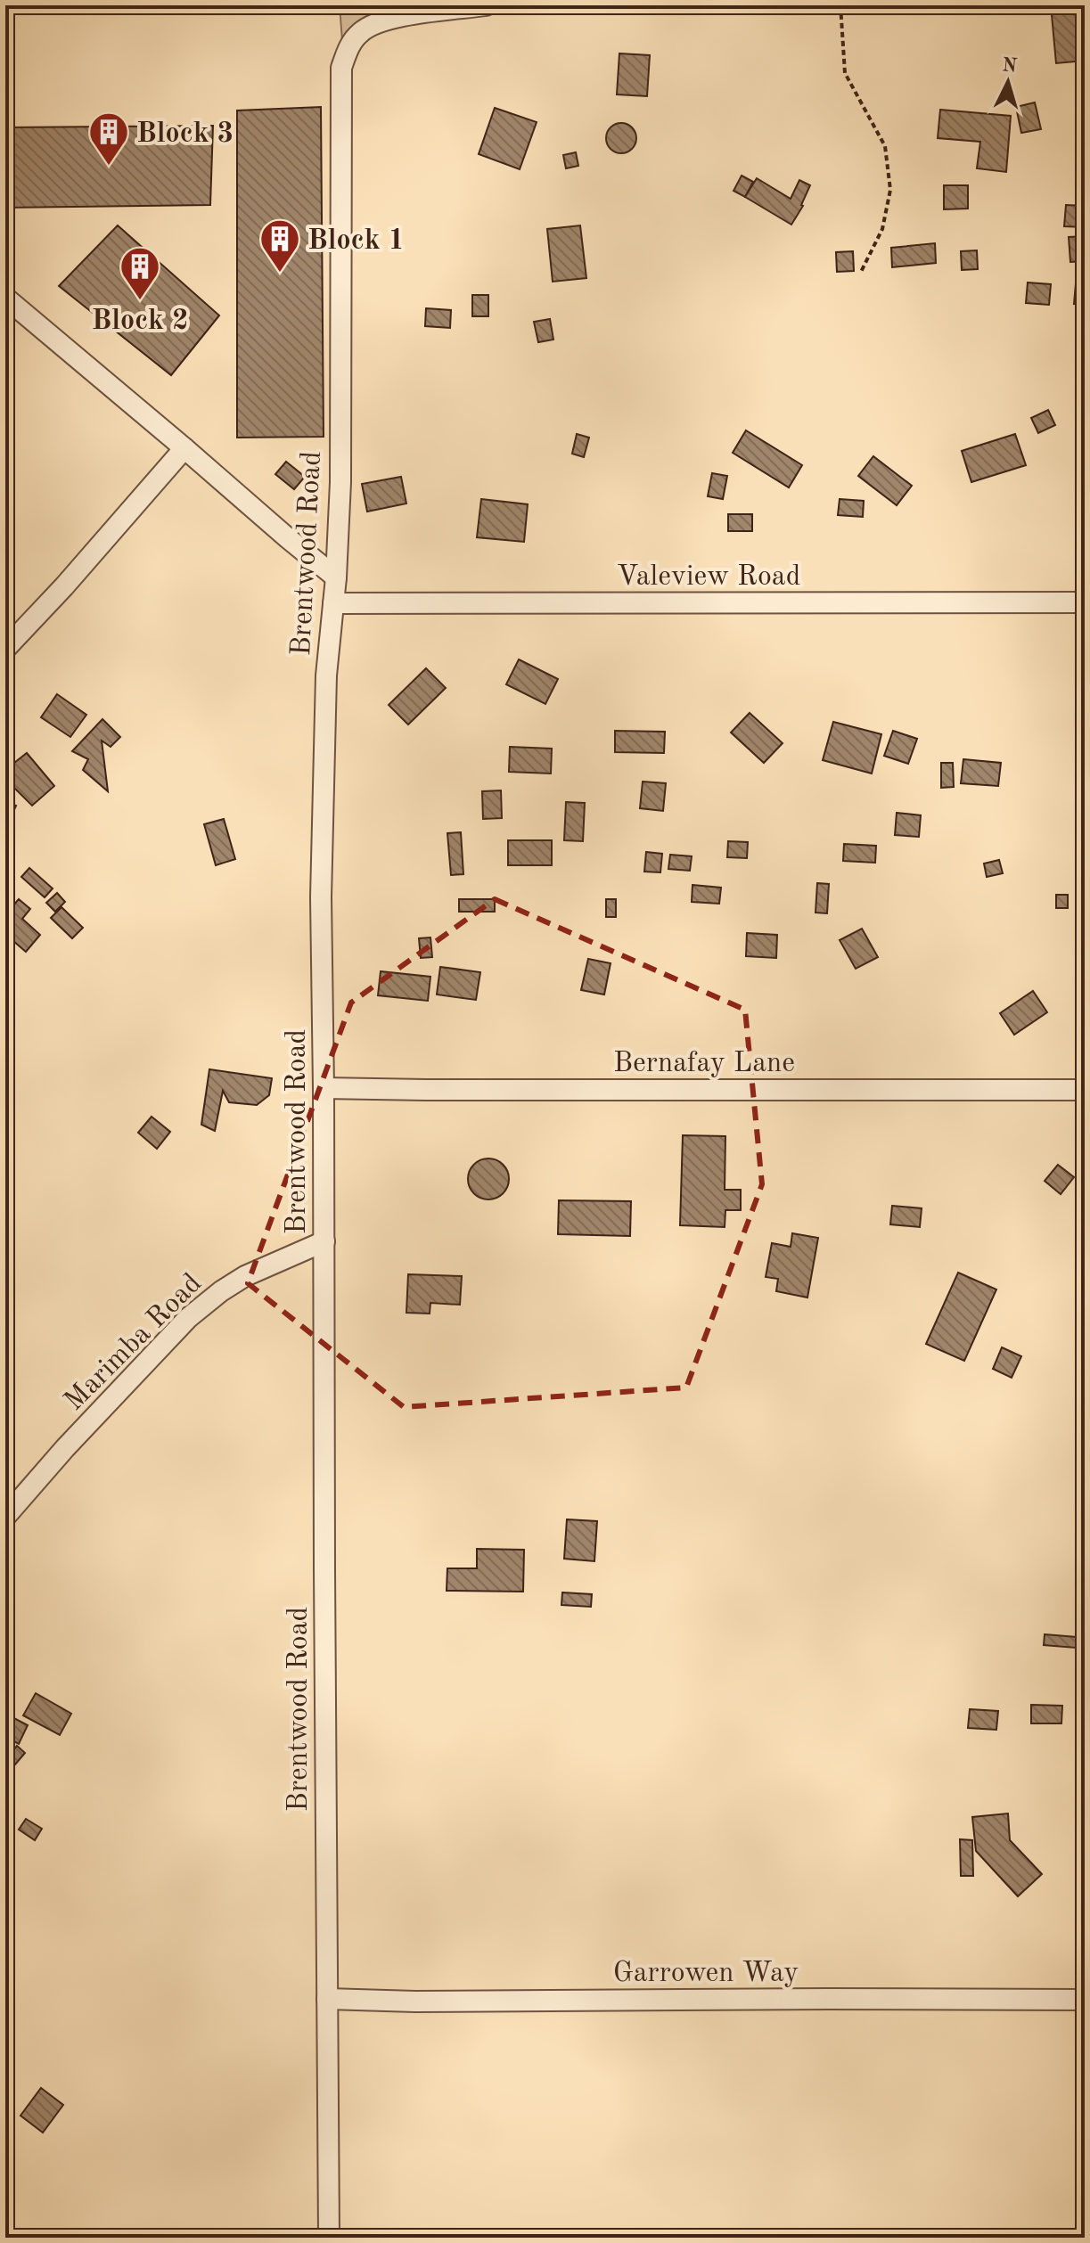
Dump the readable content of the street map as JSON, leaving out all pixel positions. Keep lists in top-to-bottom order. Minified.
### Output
{"streets":{"street":["Brentwood Road","Valeview Road","Bernafay Lane","Marimba Road","Garrowen Way"]},"crossings":[["Brentwood Road","Valeview Road"],["Brentwood Road","Bernafay Lane"],["Brentwood Road","Marimba Road"],["Brentwood Road","Garrowen Way"]],"places":{"building":["Block 3","Block 1","Block 2"]},"north":"top"}
